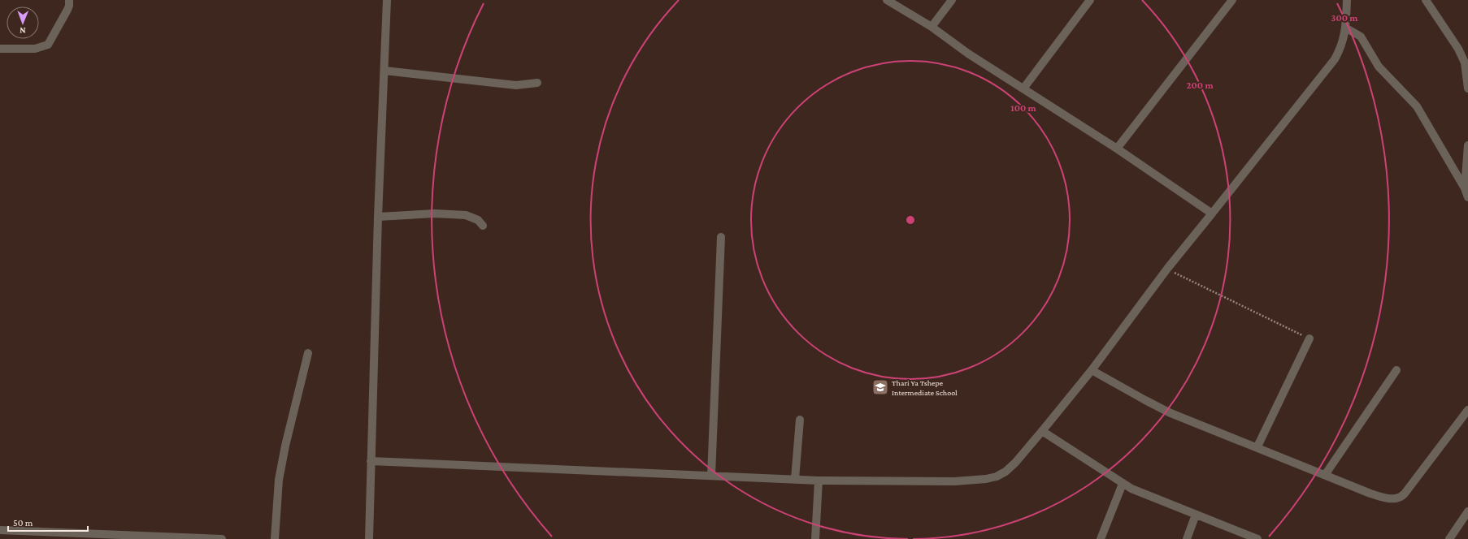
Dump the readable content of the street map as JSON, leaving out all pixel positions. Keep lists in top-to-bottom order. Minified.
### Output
{"places":{"school or university":["Thari Ya Tshepe Intermediate School"]},"scale_bar":"50 m","north":"bottom","rings":["300 m","200 m","100 m"]}
